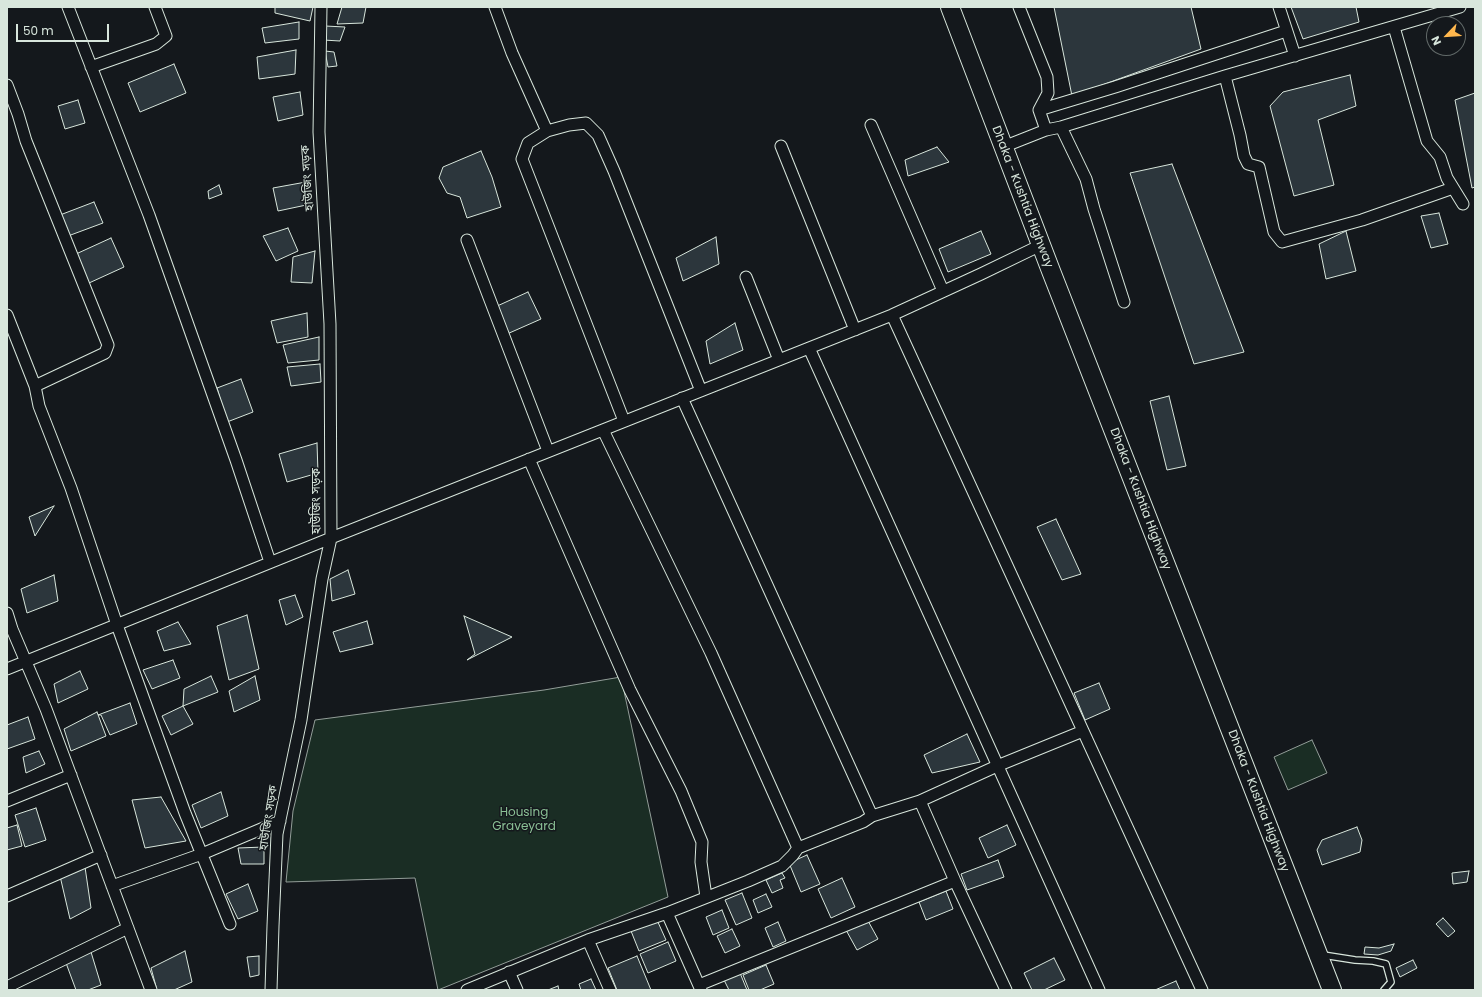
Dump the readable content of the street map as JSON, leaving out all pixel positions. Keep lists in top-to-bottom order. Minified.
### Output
{"streets":{"main road":["Dhaka - Kushtia Highway"],"street":["হাউজিং সড়ক"]},"parks":["Housing Graveyard"],"scale_bar":"50 m","north":"bottom left"}
